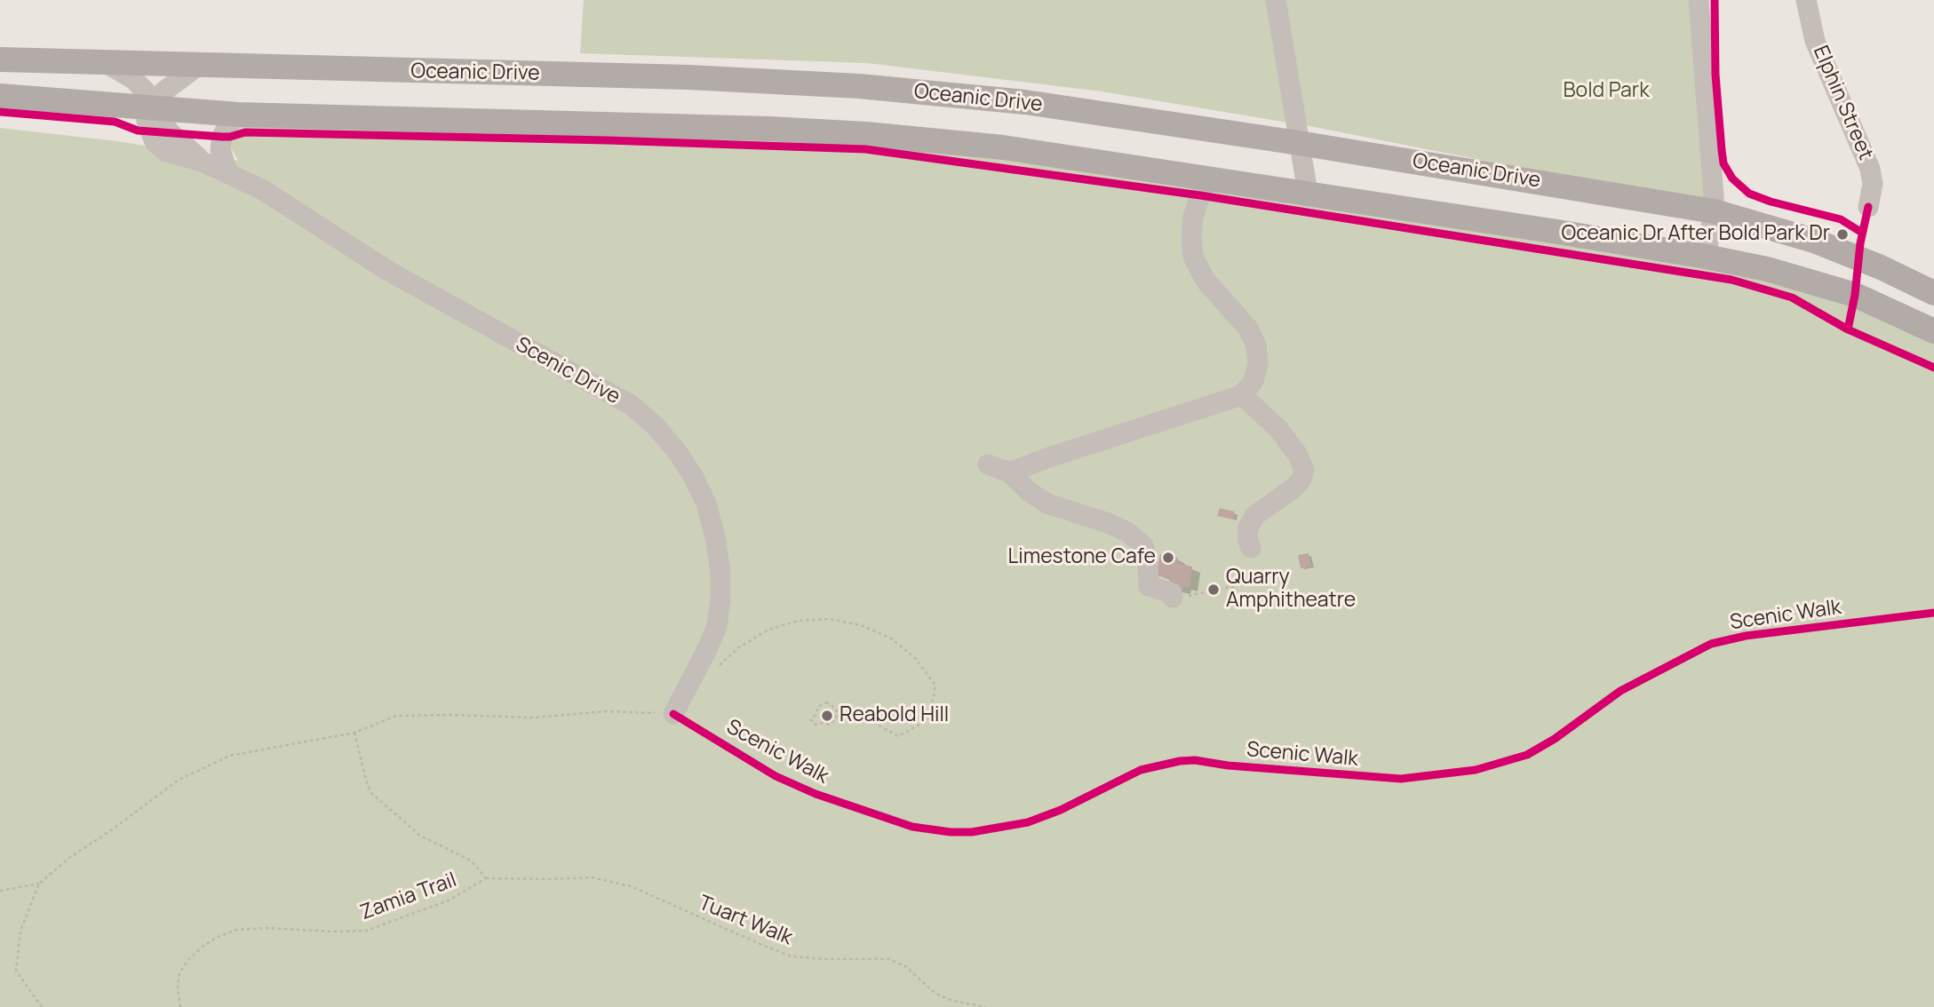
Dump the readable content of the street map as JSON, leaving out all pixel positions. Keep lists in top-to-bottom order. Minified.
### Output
{"streets":{"main road":["Oceanic Drive"],"street":["Elphin Street","Scenic Drive"],"path":["Zamia Trail","Tuart Walk"],"cycle path":["Scenic Walk"]},"crossings":[["Oceanic Drive","Scenic Drive"],["Zamia Trail","Tuart Walk"]],"parks":["Bold Park"],"places":["Oceanic Dr After Bold Park Dr","Limestone Cafe","Quarry Amphitheatre","Reabold Hill"]}
